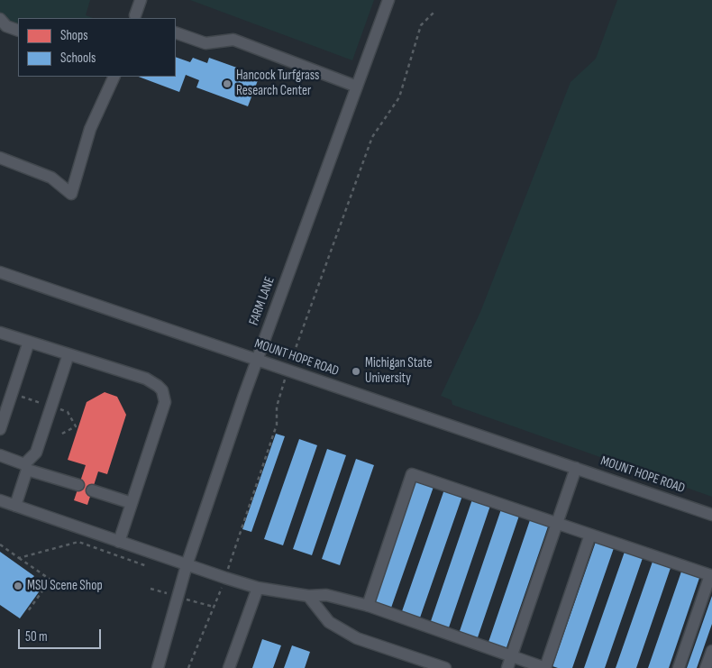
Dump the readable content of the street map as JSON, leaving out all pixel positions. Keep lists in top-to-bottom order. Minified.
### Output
{"streets":{"street":["FARM LANE","MOUNT HOPE ROAD"]},"crossings":[["FARM LANE","MOUNT HOPE ROAD"]],"places":["Hancock Turfgrass Research Center","Michigan State University","MSU Scene Shop"],"legend":["Shops","Schools"],"scale_bar":"50 m"}
